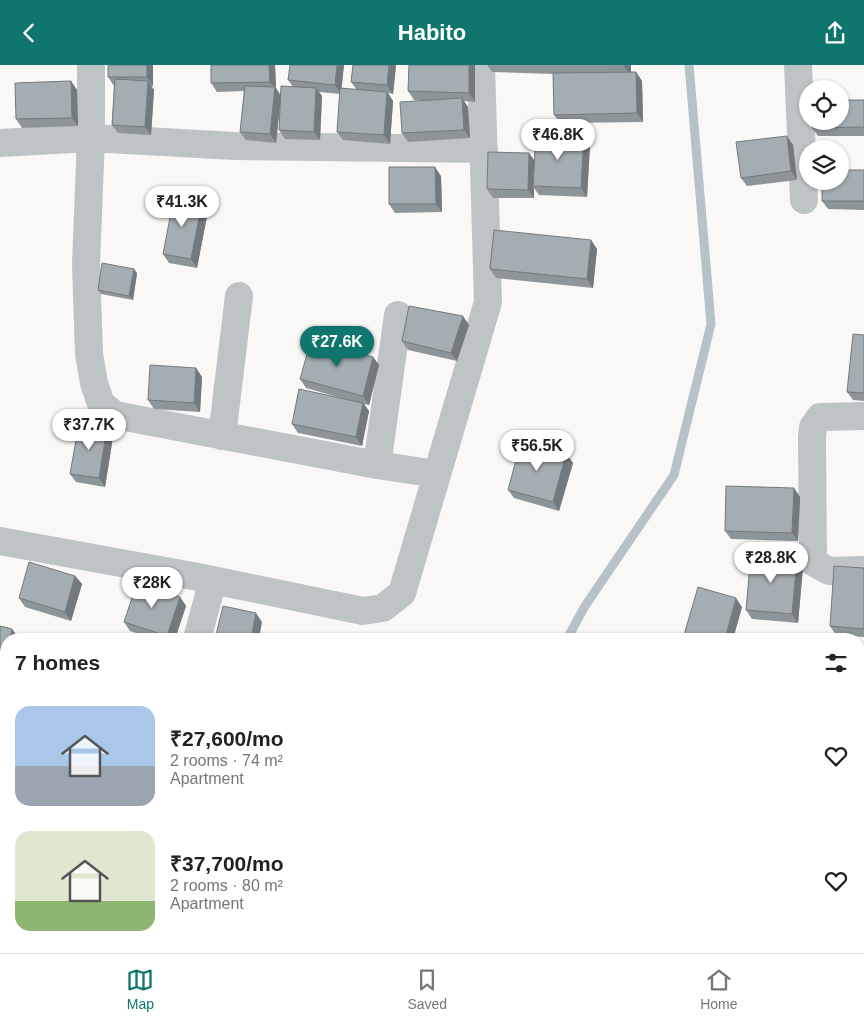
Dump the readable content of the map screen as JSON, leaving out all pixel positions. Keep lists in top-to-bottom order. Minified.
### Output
{"page":{"header":"Habito","price":["₹46.8K","₹41.3K","₹27.6K","₹37.7K","₹56.5K","₹28.8K","₹28K"],"heading":"7 homes","list":[{"name":"₹27,600/mo","note":"2 rooms · 74 m² · Apartment"},{"name":"₹37,700/mo","note":"2 rooms · 80 m² · Apartment"}],"tabs":["Map","Saved","Home"]}}
